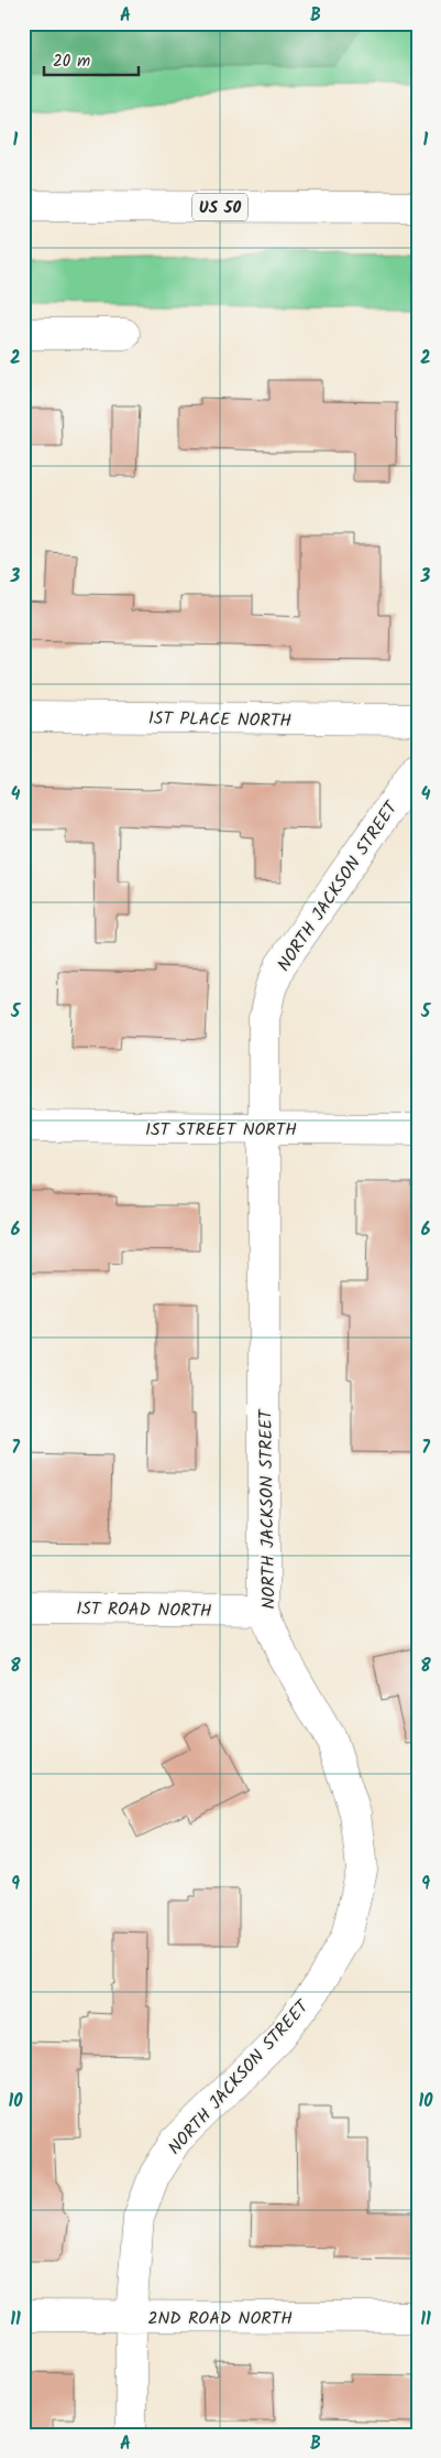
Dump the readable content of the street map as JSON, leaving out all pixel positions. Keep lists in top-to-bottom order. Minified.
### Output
{"streets":{"main road":["US 50","1ST PLACE NORTH","NORTH JACKSON STREET","1ST STREET NORTH","1ST ROAD NORTH","2ND ROAD NORTH"]},"crossings":[["NORTH JACKSON STREET","1ST STREET NORTH"],["NORTH JACKSON STREET","1ST ROAD NORTH"],["NORTH JACKSON STREET","2ND ROAD NORTH"]],"scale_bar":"20 m","grid":{"columns":["A","B"],"rows":["1","2","3","4","5","6","7","8","9","10","11"]}}
